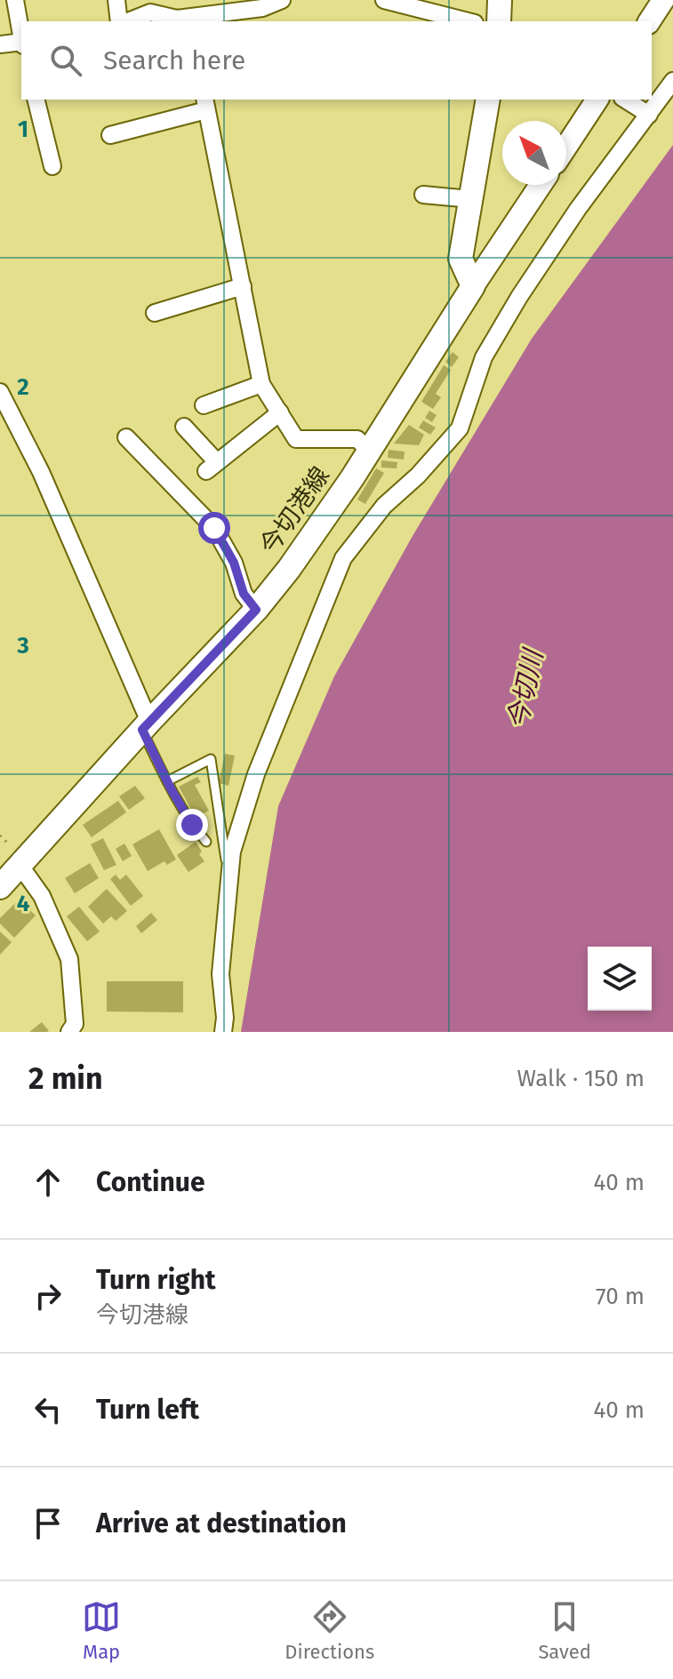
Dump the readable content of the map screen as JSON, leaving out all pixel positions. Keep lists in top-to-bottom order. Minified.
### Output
{"streets":{"main road":["今切港線"]},"water":["今切川"],"north":"top left","page":{"search":"Search here","heading":["2 min","Walk · 150 m"],"list":[["Continue","40 m"],["Turn right","今切港線","70 m"],["Turn left","40 m"],"Arrive at destination"],"nav":["Map","Directions","Saved"]},"grid":{"rows":["1","2","3","4"]}}
